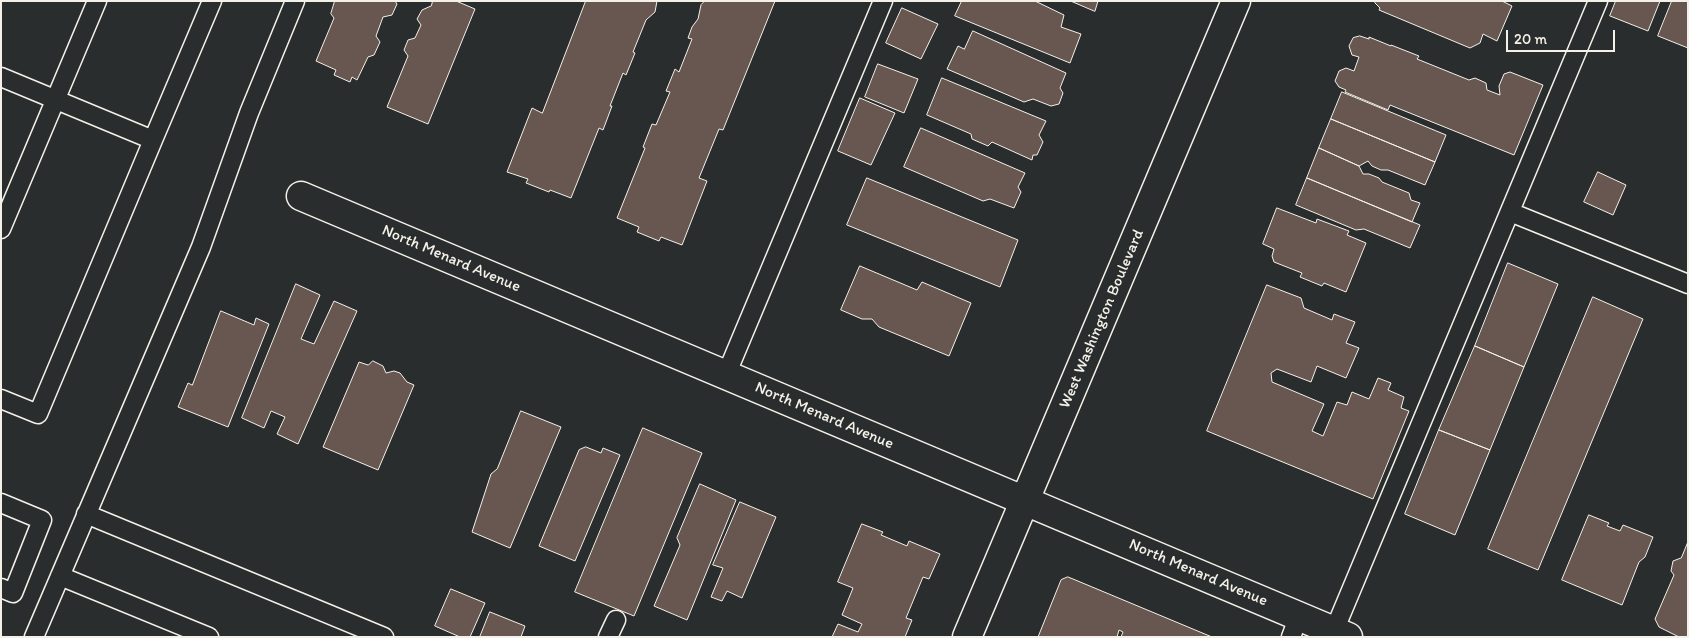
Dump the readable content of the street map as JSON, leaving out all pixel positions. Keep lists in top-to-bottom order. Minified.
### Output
{"streets":{"street":["North Menard Avenue","West Washington Boulevard"]},"crossings":[["North Menard Avenue","West Washington Boulevard"]],"scale_bar":"20 m"}
